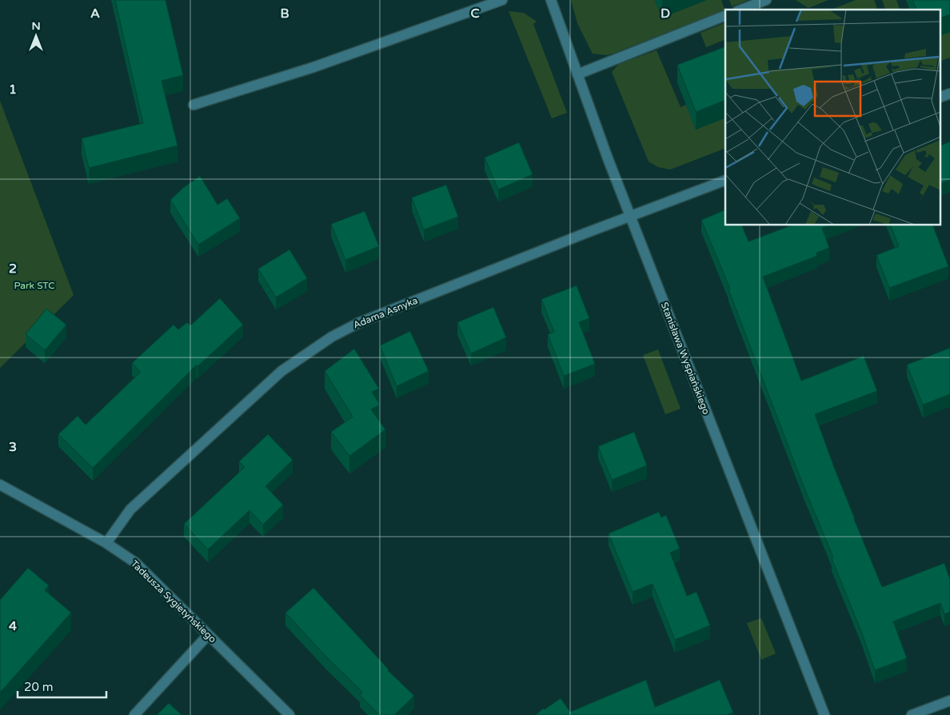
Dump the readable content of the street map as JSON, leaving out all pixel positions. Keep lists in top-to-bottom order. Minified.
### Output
{"streets":{"street":["Adama Asnyka","Stanisława Wyspiańskiego","Tadeusza Sygietyńskiego"]},"crossings":[["Adama Asnyka","Stanisława Wyspiańskiego"],["Adama Asnyka","Tadeusza Sygietyńskiego"]],"parks":["Park STC"],"scale_bar":"20 m","north":"top","grid":{"columns":["A","B","C","D"],"rows":["1","2","3","4"]}}
